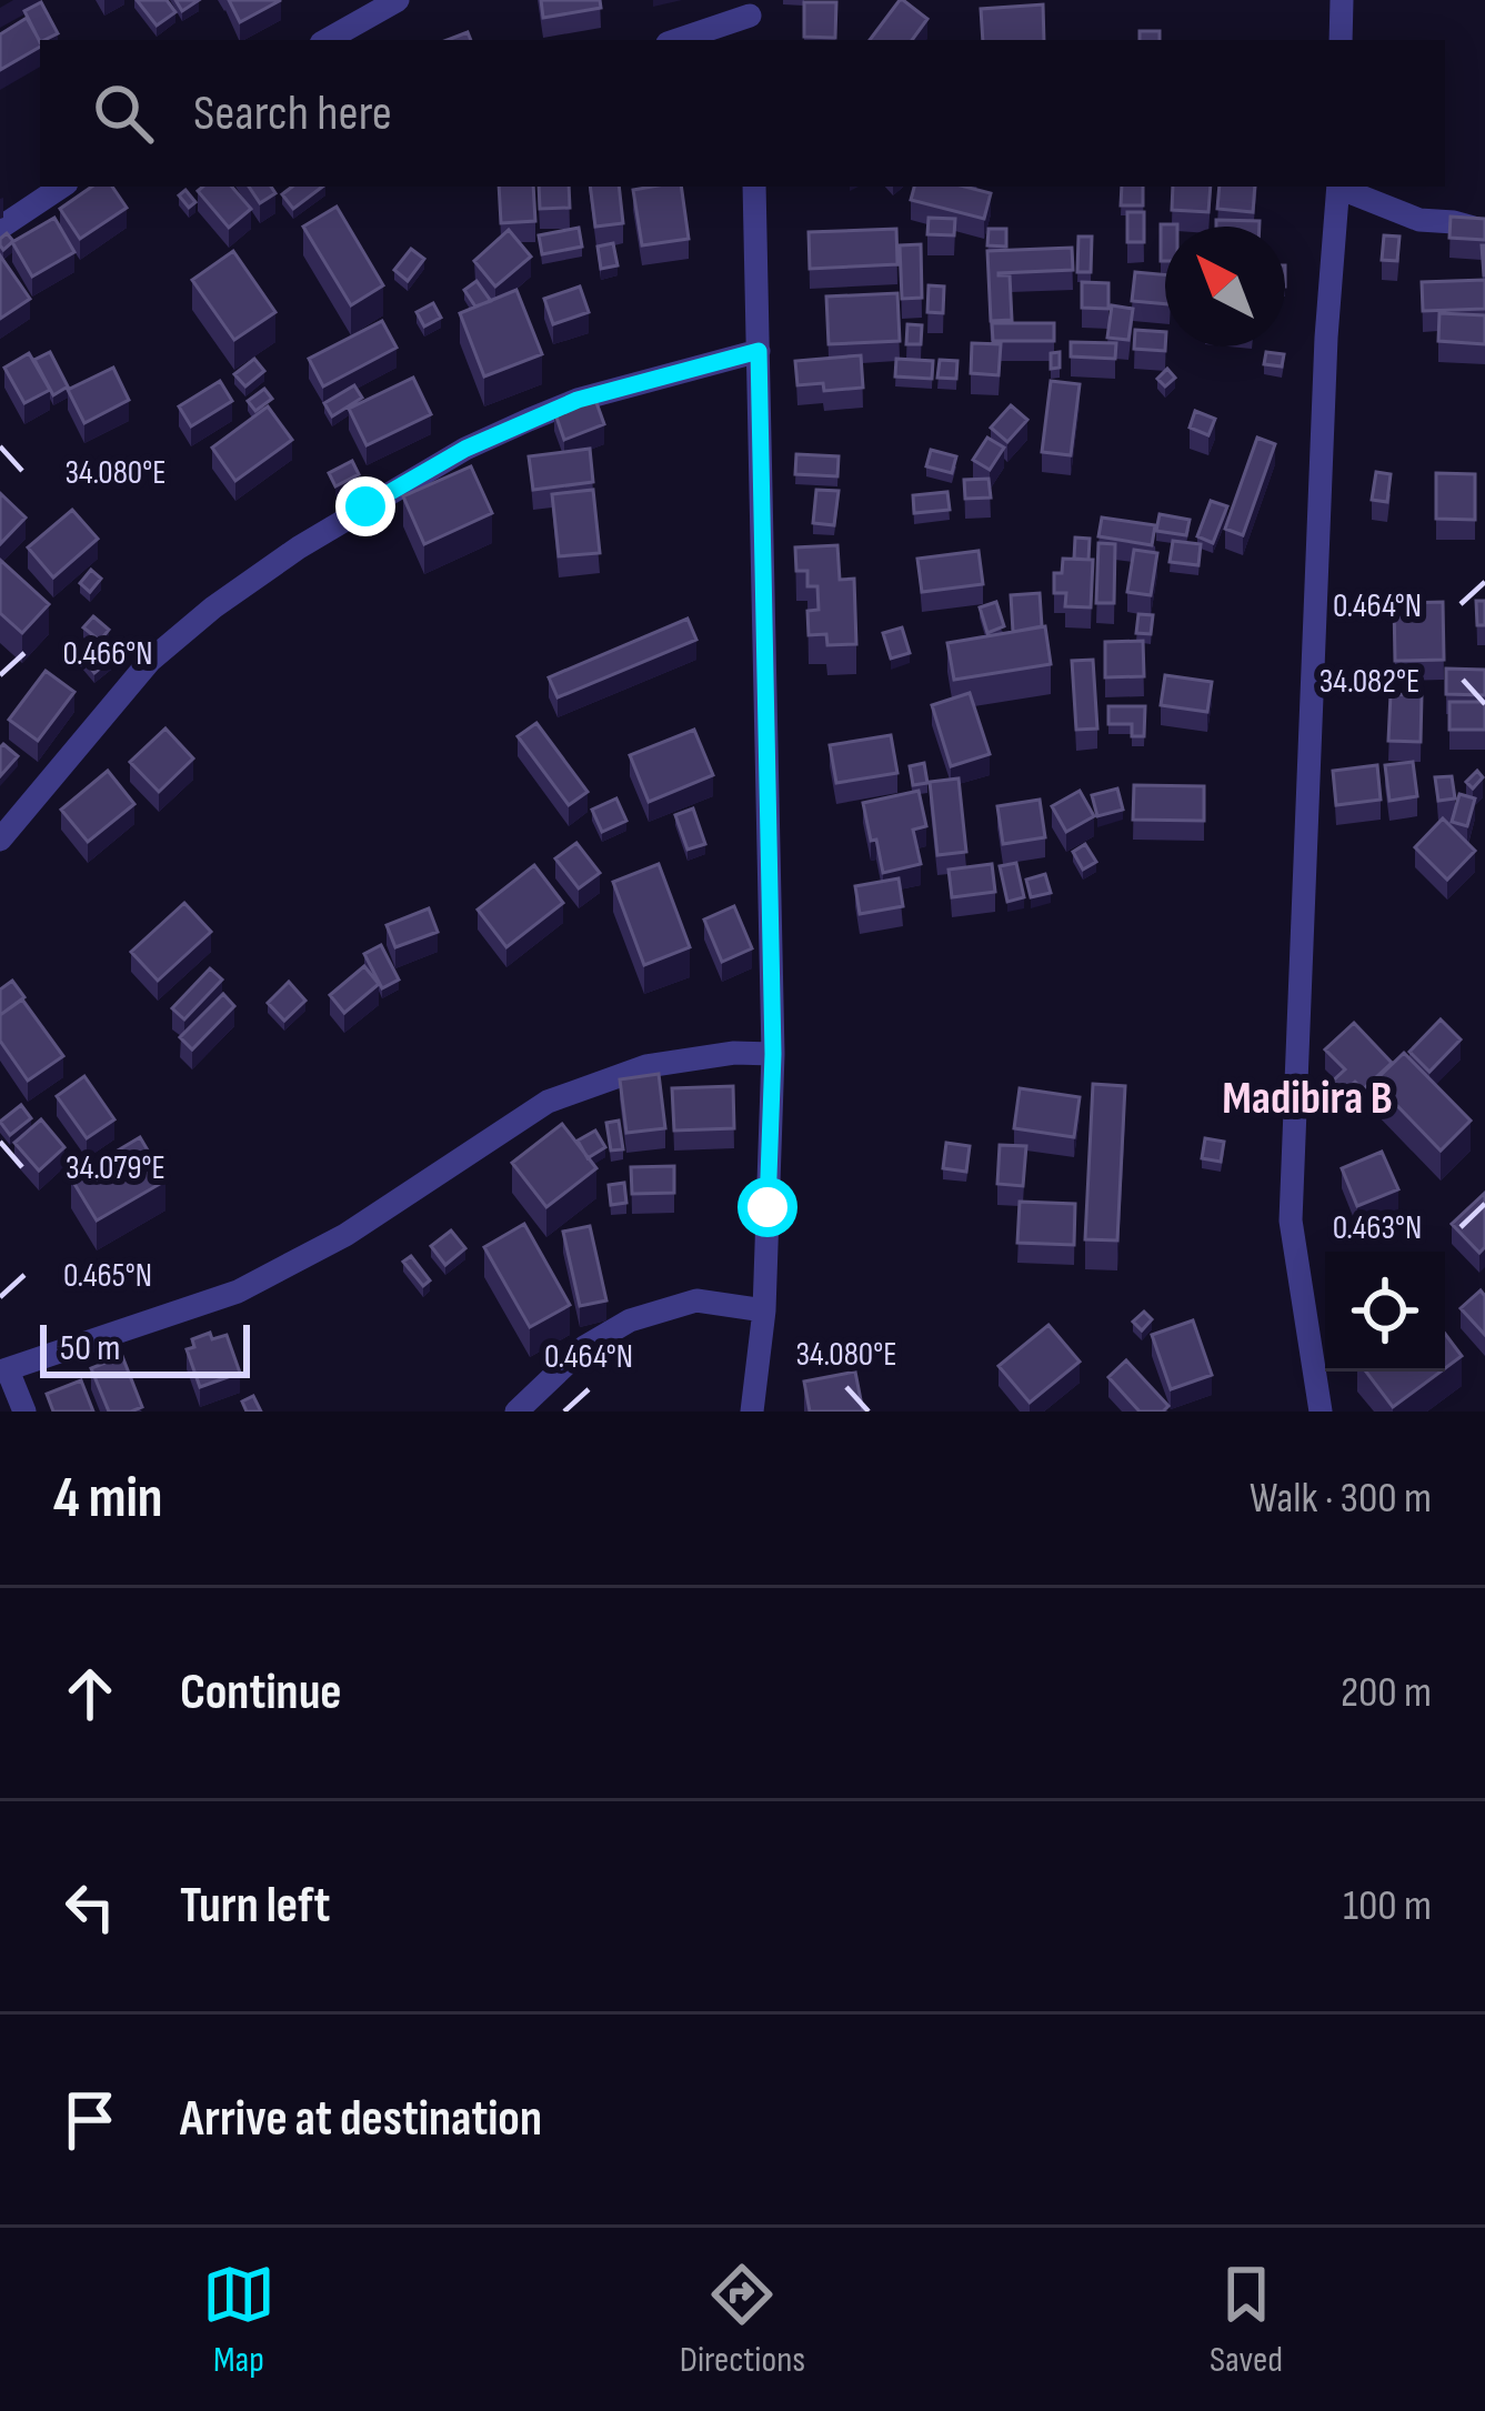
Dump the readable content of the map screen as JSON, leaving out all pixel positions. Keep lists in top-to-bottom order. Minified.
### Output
{"districts":["Madibira B"],"scale_bar":"50 m","north":"top left","page":{"search":"Search here","scale":"50 m","heading":["4 min","Walk · 300 m"],"list":[["Continue","200 m"],["Turn left","100 m"],"Arrive at destination"],"nav":["Map","Directions","Saved"]},"coordinates":["34.080°E","0.464°N","0.466°N","34.082°E","34.079°E","0.463°N","0.465°N"]}
